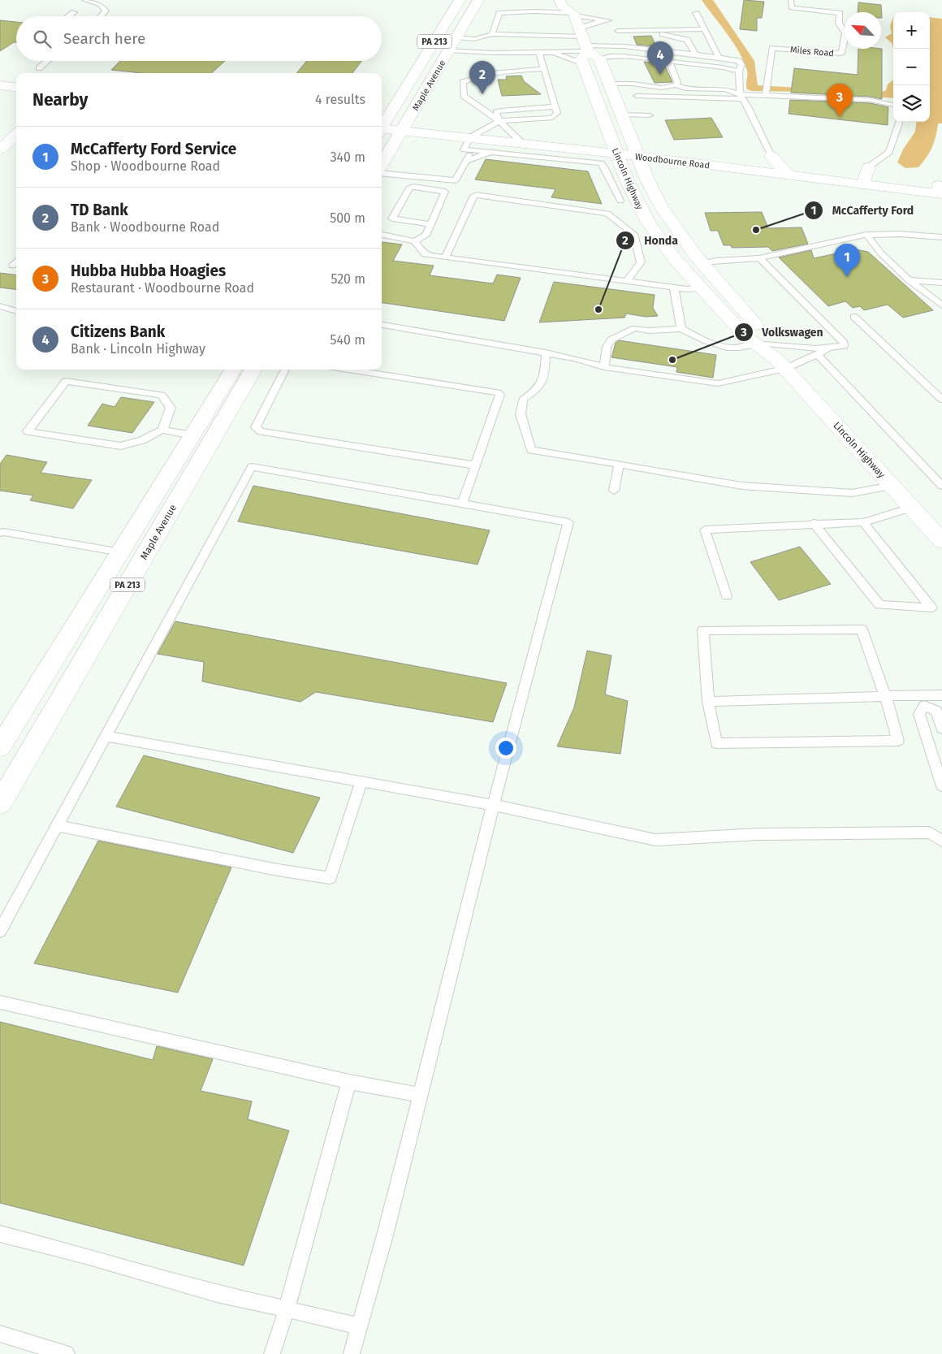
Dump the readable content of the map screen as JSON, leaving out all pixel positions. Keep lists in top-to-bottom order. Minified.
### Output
{"streets":{"main road":["PA 213","Maple Avenue","Woodbourne Road","Lincoln Highway"],"lane":["Miles Road"]},"crossings":[["Maple Avenue","Woodbourne Road"],["Woodbourne Road","Lincoln Highway"]],"places":["McCafferty Ford","Honda","Volkswagen"],"north":"top left","page":{"map_buttons":["+","−"],"search":"Search here","pins":["4","2","3","1"],"heading":["Nearby","4 results"],"list":[{"mark":"1","name":"McCafferty Ford Service","note":"Shop · Woodbourne Road","value":"340 m"},{"mark":"2","name":"TD Bank","note":"Bank · Woodbourne Road","value":"500 m"},{"mark":"3","name":"Hubba Hubba Hoagies","note":"Restaurant · Woodbourne Road","value":"520 m"},{"mark":"4","name":"Citizens Bank","note":"Bank · Lincoln Highway","value":"540 m"}]}}
